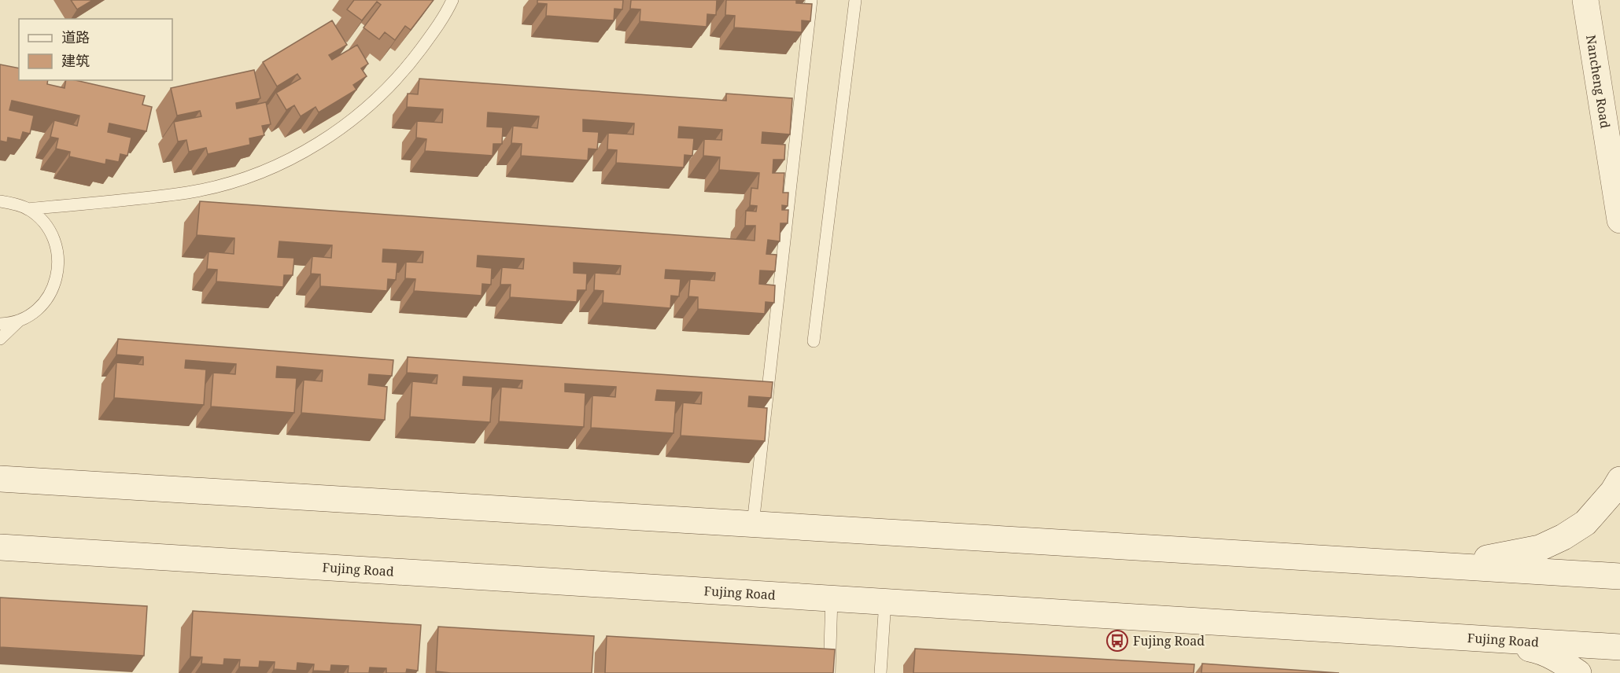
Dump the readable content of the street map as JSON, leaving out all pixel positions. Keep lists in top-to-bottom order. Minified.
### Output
{"streets":{"main road":["Nancheng Road","Fujing Road"]},"places":{"bus stop":["Fujing Road"]},"legend":["道路","建筑"]}
